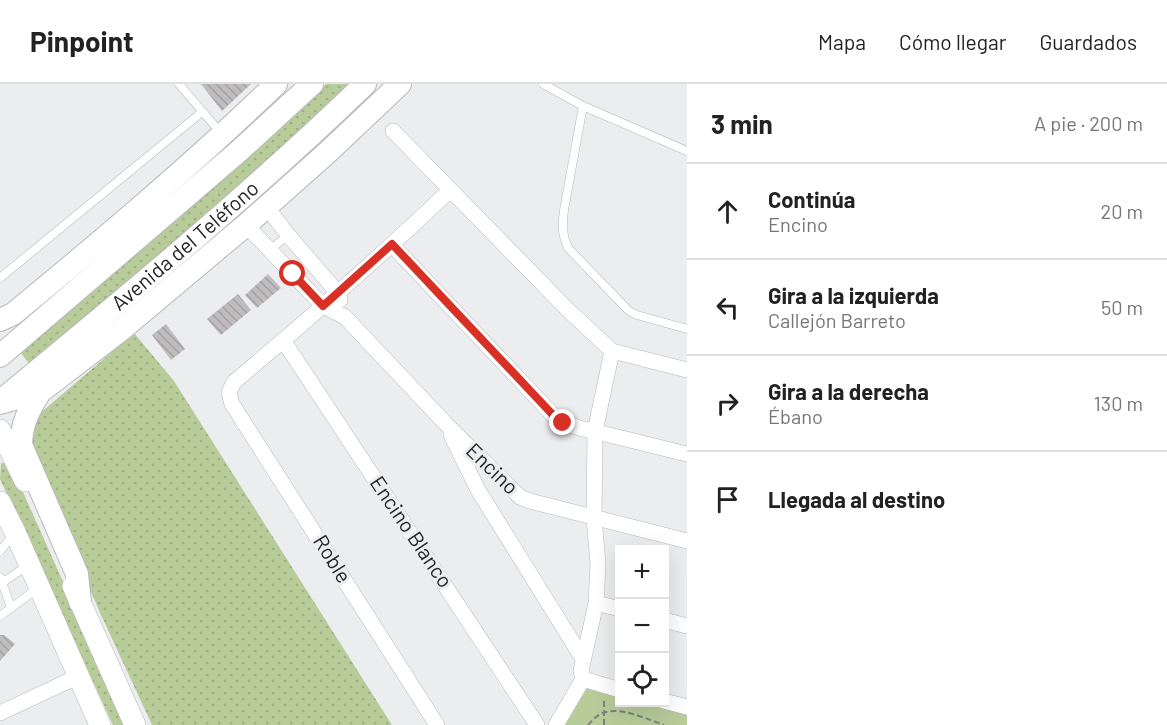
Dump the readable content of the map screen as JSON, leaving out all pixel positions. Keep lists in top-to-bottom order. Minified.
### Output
{"streets":{"main road":["Avenida del Teléfono"],"street":["Encino","Encino Blanco","Roble"]},"crossings":[["Encino Blanco","Roble"]],"page":{"header":"Pinpoint","nav":["Mapa","Cómo llegar","Guardados"],"heading":["3 min","A pie · 200 m"],"list":[["Continúa","Encino","20 m"],["Gira a la izquierda","Callejón Barreto","50 m"],["Gira a la derecha","Ébano","130 m"],"Llegada al destino"],"map_buttons":["+","−"]}}
